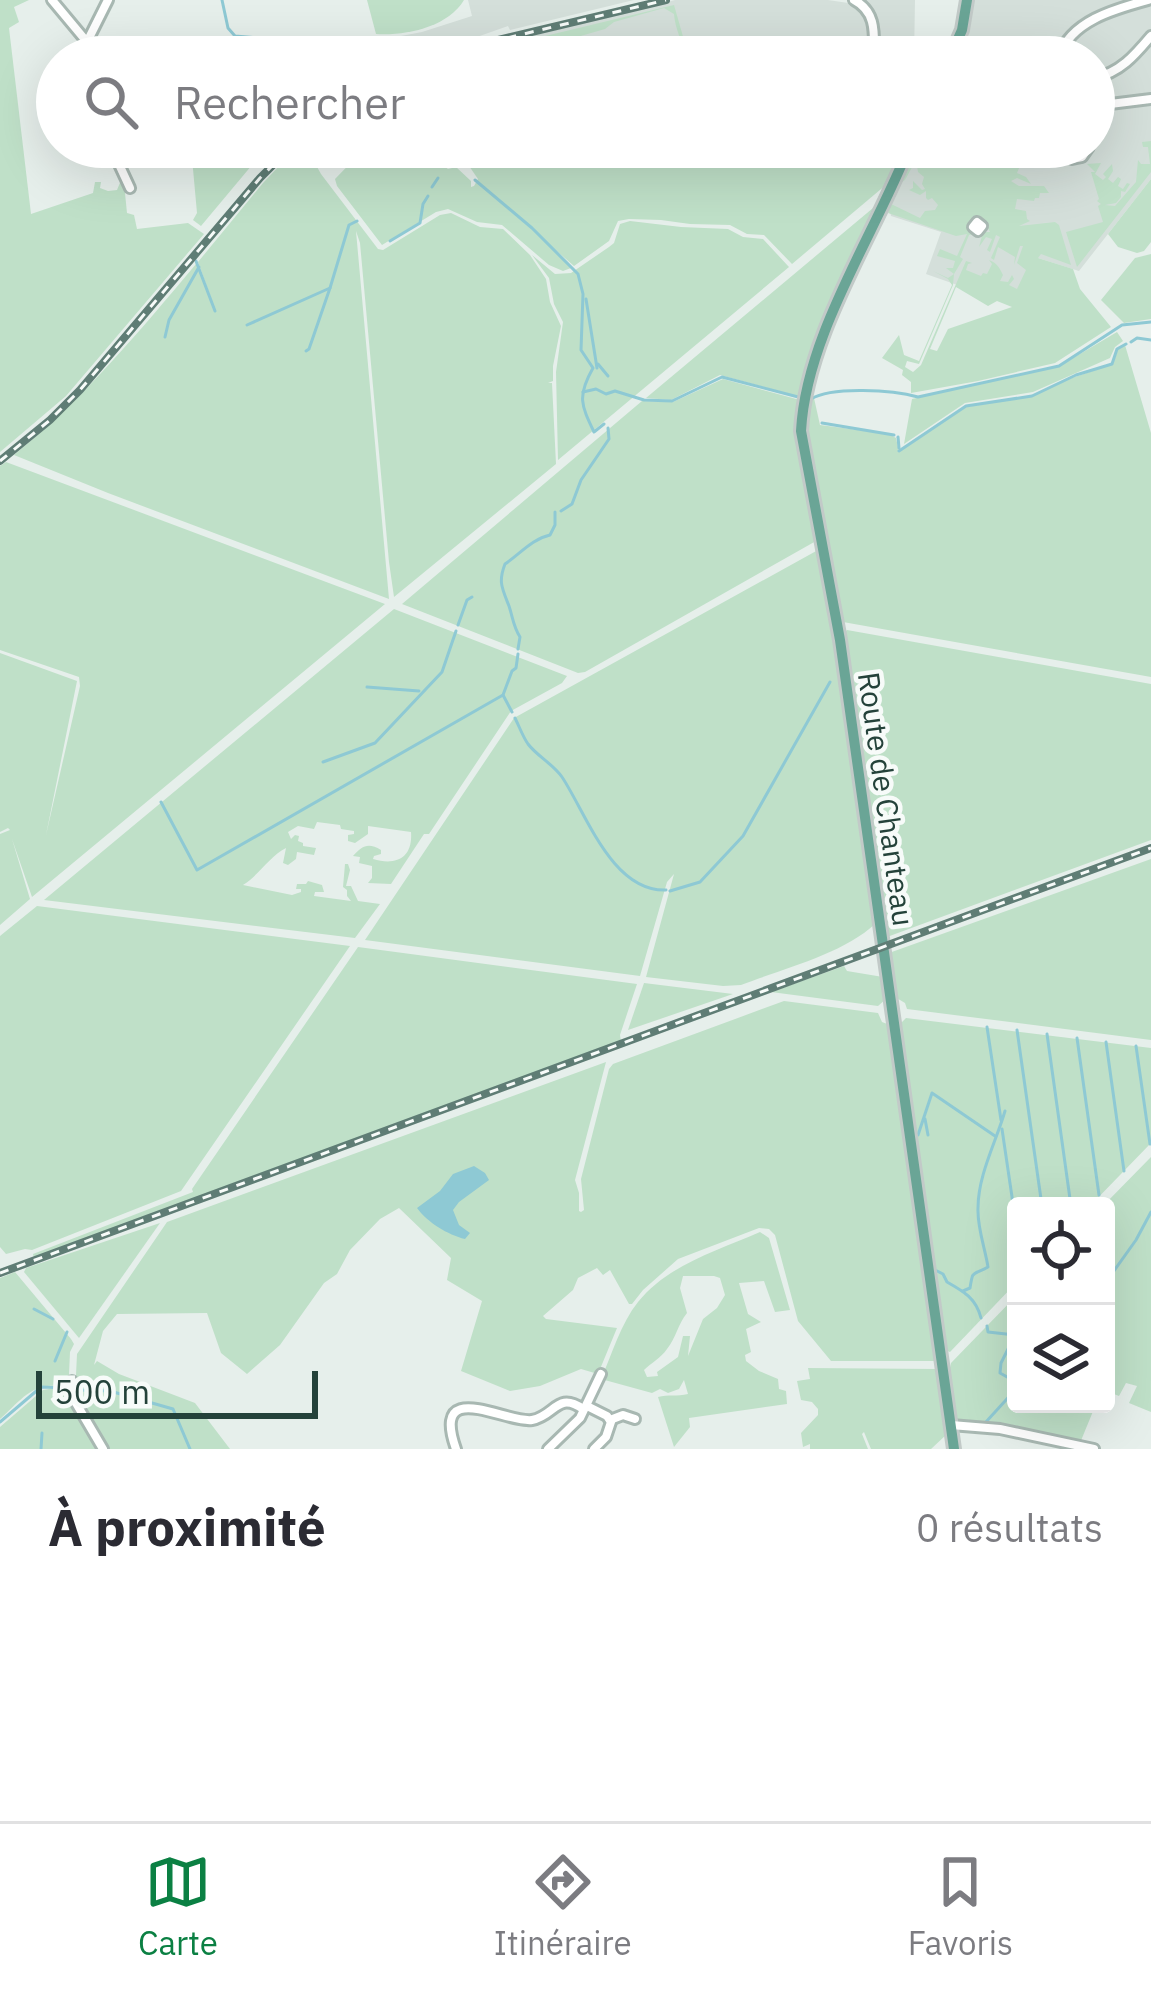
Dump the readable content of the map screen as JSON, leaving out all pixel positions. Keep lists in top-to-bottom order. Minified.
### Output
{"streets":{"main road":["Route de Chanteau"]},"scale_bar":"500 m","page":{"search":"Rechercher","scale":"500 m","heading":["À proximité","0 résultats"],"nav":["Carte","Itinéraire","Favoris"]}}
